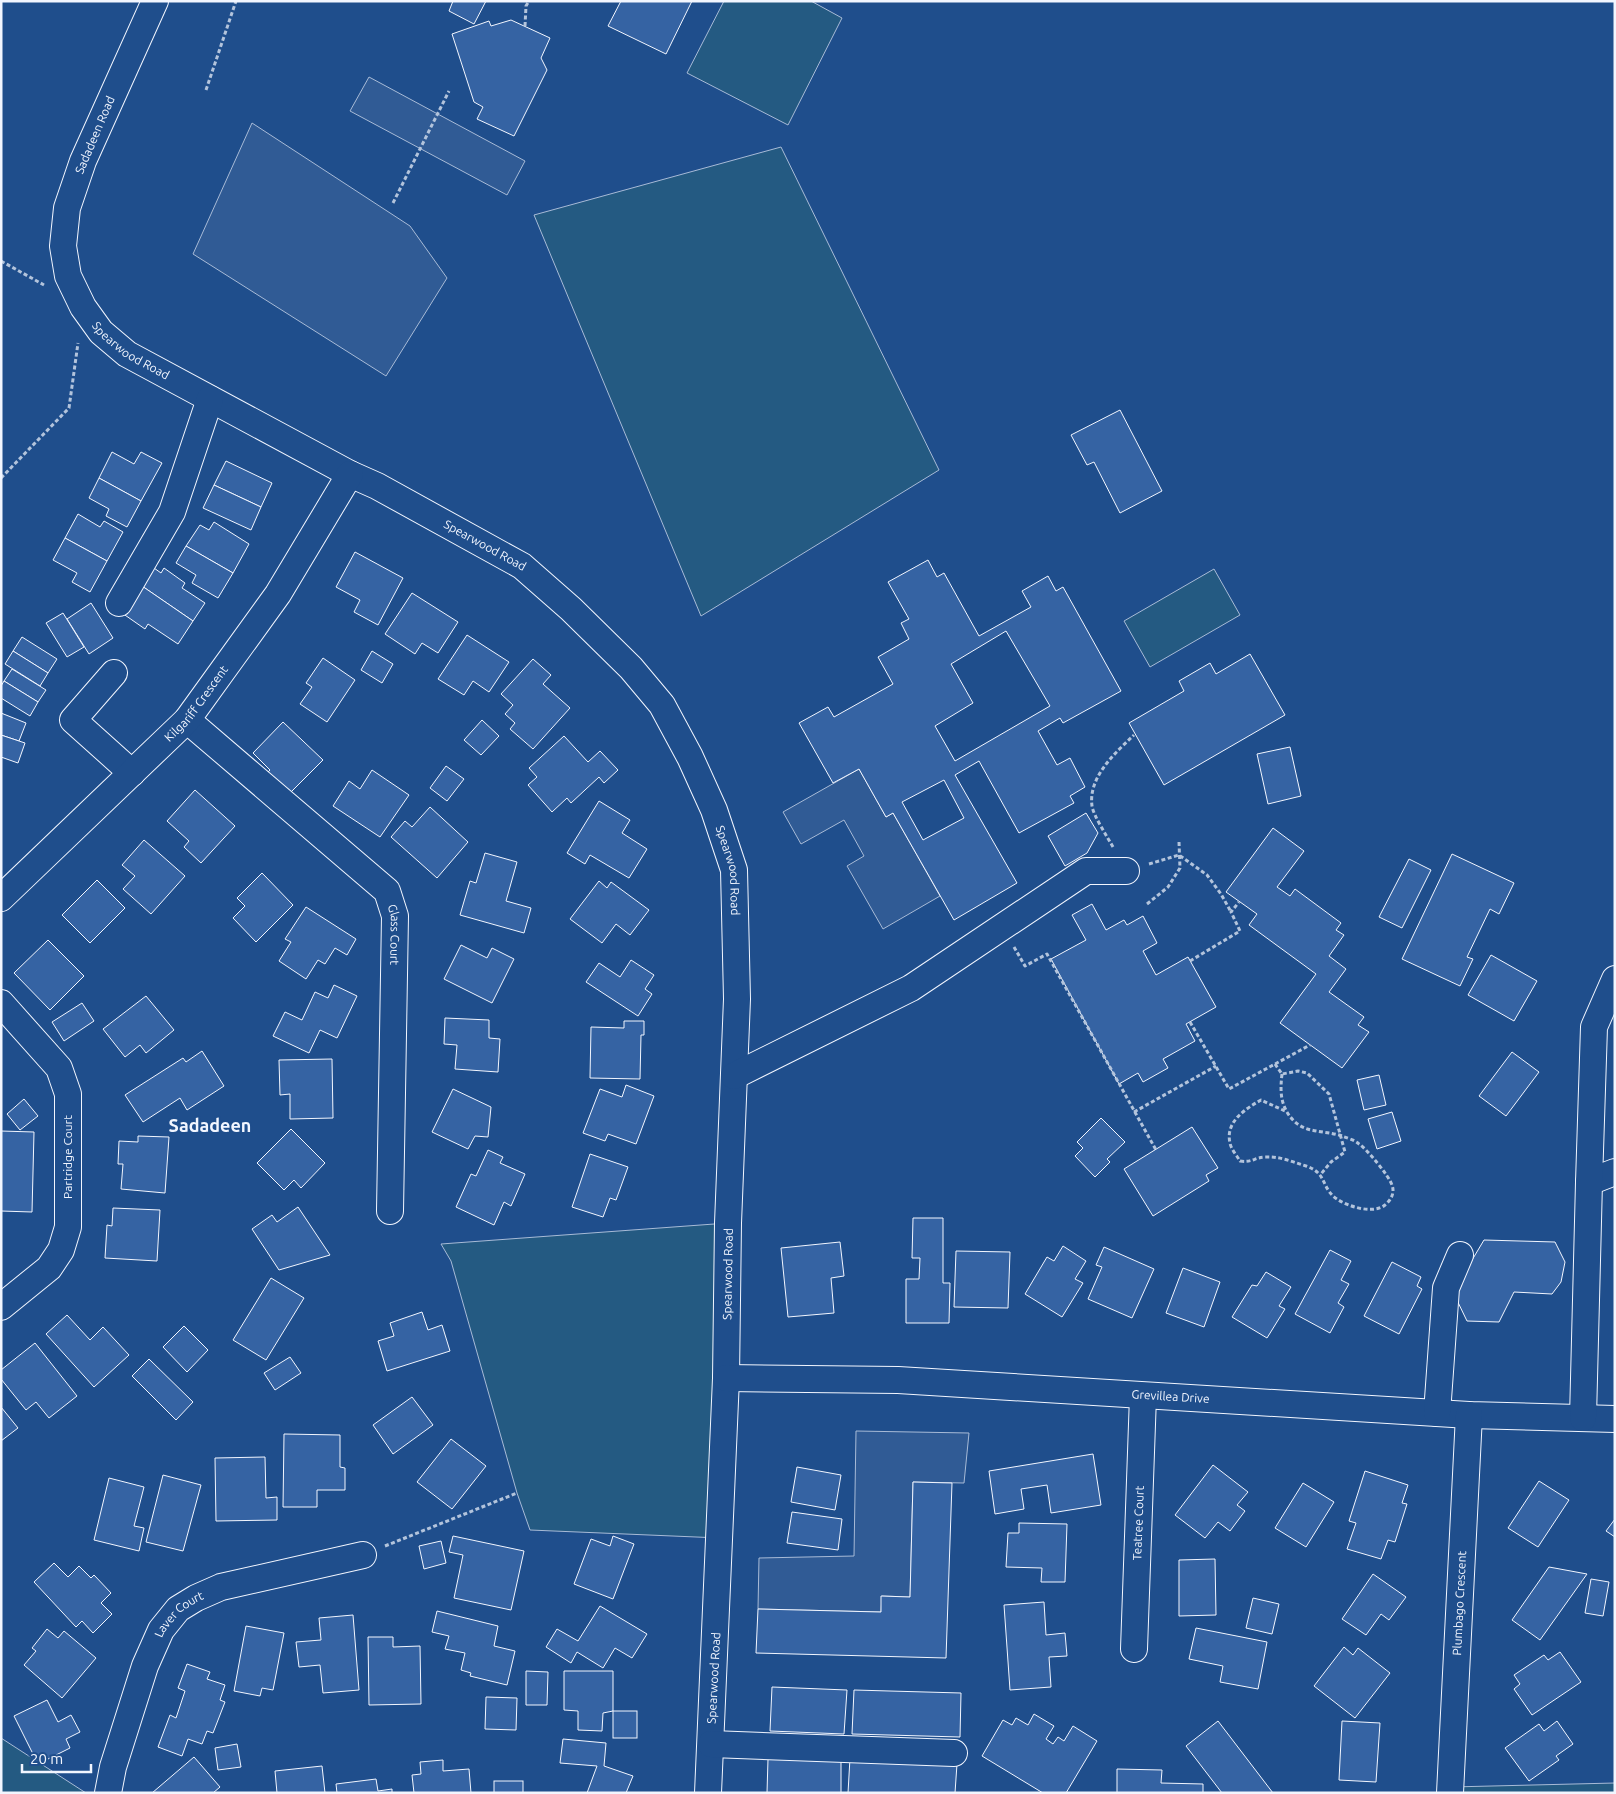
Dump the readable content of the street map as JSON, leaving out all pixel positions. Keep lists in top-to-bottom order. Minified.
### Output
{"streets":{"street":["Sadadeen Road","Spearwood Road","Kilgariff Crescent","Glass Court","Partridge Court","Grevillea Drive","Teatree Court","Plumbago Crescent","Laver Court"]},"crossings":[["Sadadeen Road","Spearwood Road"],["Spearwood Road","Kilgariff Crescent"],["Spearwood Road","Grevillea Drive"],["Kilgariff Crescent","Glass Court"],["Grevillea Drive","Teatree Court"],["Grevillea Drive","Plumbago Crescent"]],"districts":["Sadadeen"],"scale_bar":"20 m"}
